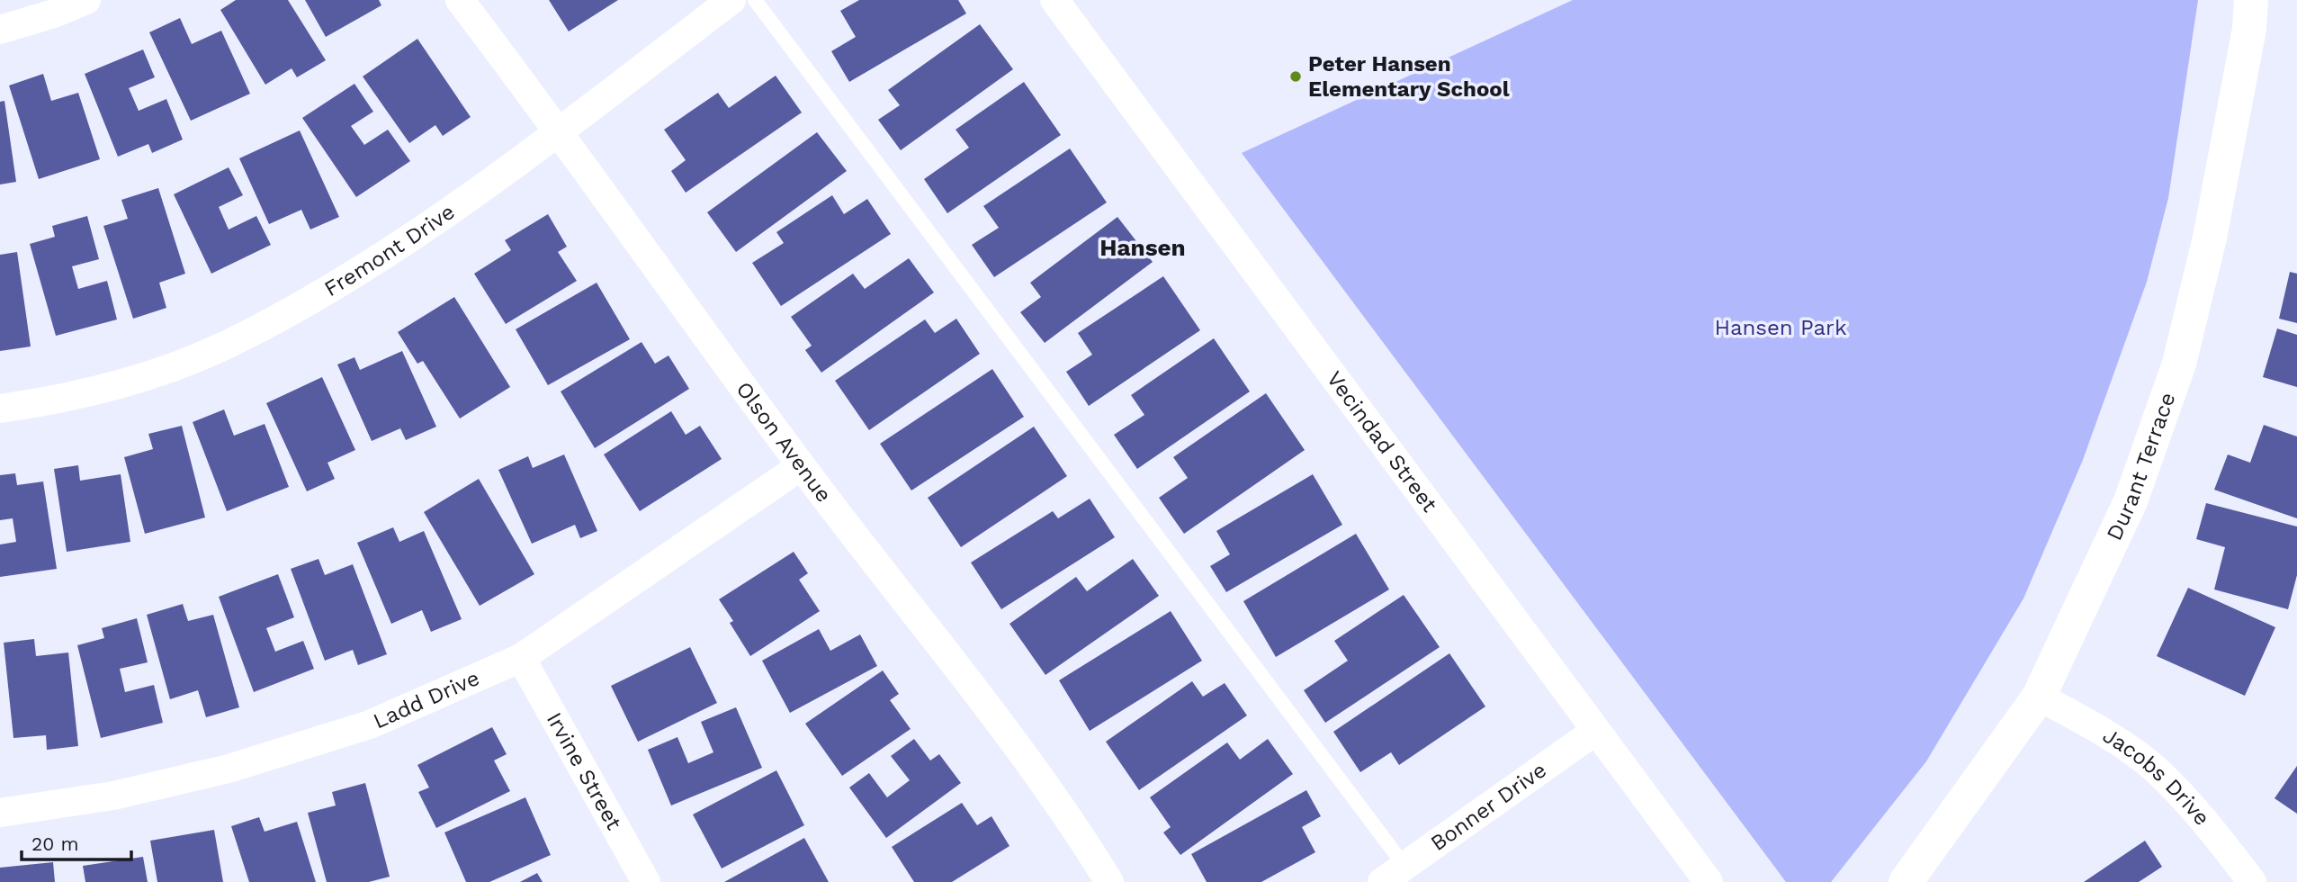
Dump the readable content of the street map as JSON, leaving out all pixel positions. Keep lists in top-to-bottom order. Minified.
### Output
{"streets":{"street":["Fremont Drive","Olson Avenue","Vecindad Street","Durant Terrace","Ladd Drive","Irvine Street","Jacobs Drive","Bonner Drive"]},"crossings":[["Fremont Drive","Olson Avenue"],["Olson Avenue","Ladd Drive"],["Vecindad Street","Bonner Drive"],["Durant Terrace","Jacobs Drive"],["Ladd Drive","Irvine Street"]],"districts":["Hansen"],"parks":["Hansen Park"],"places":["Peter Hansen Elementary School"],"scale_bar":"20 m"}
